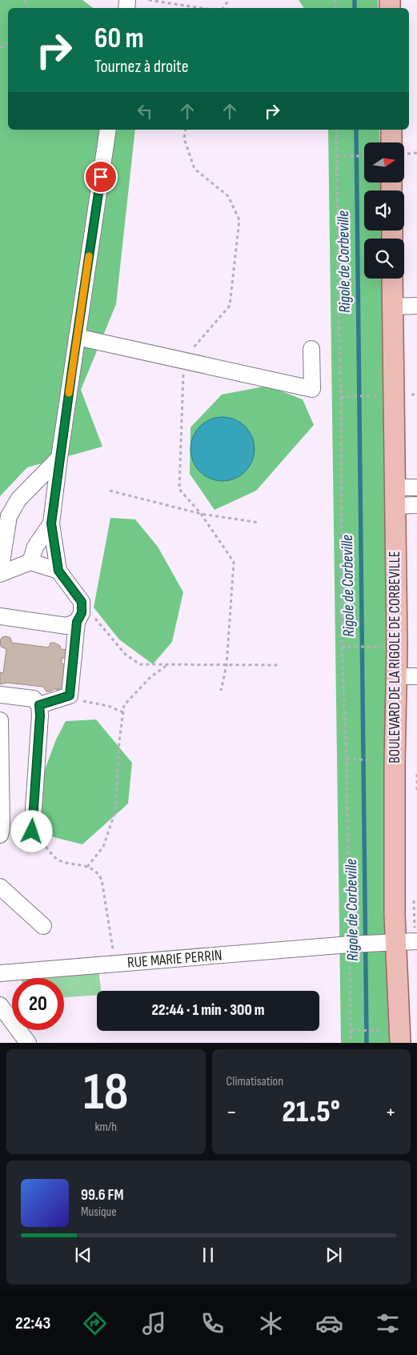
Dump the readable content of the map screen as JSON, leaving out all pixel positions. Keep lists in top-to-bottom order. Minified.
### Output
{"streets":{"main road":["BOULEVARD DE LA RIGOLE DE CORBEVILLE"],"street":["RUE MARIE PERRIN"]},"crossings":[["BOULEVARD DE LA RIGOLE DE CORBEVILLE","RUE MARIE PERRIN"]],"water":["Rigole de Corbeville"],"north":"right","page":{"turn":["60 m","Tournez à droite"],"limit":"20","trip":"22:44 · 1 min · 300 m","tile":[["18","km/h"],"Climatisation"],"heat":["−","21.5°","+"],"song":["99.6 FM","Musique"],"tabs":"22:43"}}
